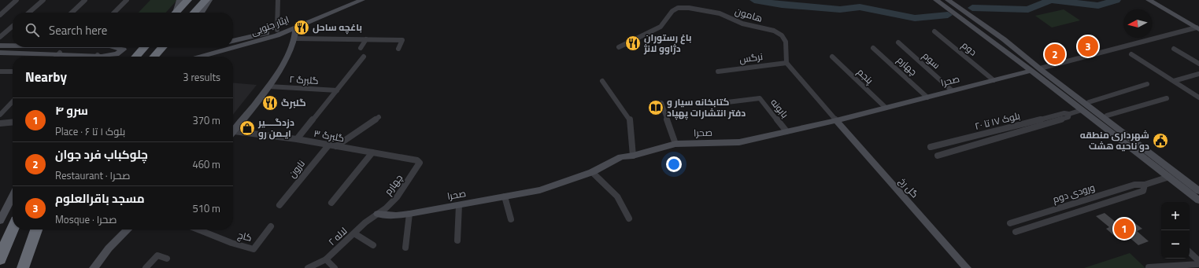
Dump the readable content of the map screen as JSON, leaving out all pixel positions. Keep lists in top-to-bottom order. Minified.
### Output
{"streets":{"main road":["ایثار جنوبی","صحرا","گل رخ"],"street":["هامون","دوم","نرگس","سوم","چهارم","پنجم","گلبرگ ۲","بابونه","بلوک ۱۷ تا ۲۰","گلبرگ ۳","نارون","ورودی دوم","کاج","لاله ۲"]},"crossings":[["هامون","نرگس"],["دوم","صحرا"],["سوم","صحرا"],["چهارم","صحرا"],["چهارم","گلبرگ ۳"],["چهارم","لاله ۲"],["پنجم","صحرا"],["صحرا","بابونه"],["صحرا","گل رخ"],["صحرا","لاله ۲"],["گلبرگ ۳","نارون"]],"places":{"restaurant":["باغچه ساحل","باغ رستوران دژاوو لانژ","گلبرگ"],"library":["کتابخانه سیار و دفتر انتشارات پهپاد"],"shop":["دزدگــــیر ایـمن رو"],"public building":["شهرداری منطقه دو ناحیه هشت"]},"north":"left","page":{"search":"Search here","pins":["3","2","1"],"heading":["Nearby","3 results"],"list":[{"mark":"1","name":"سرو ۴","note":"Place · بلوک ۱ تا ۶","value":"370 m"},{"mark":"2","name":"چلوکباب فرد جوان","note":"Restaurant · صحرا","value":"460 m"},{"mark":"3","name":"مسجد باقرالعلوم","note":"Mosque · صحرا","value":"510 m"}],"map_buttons":["+","−"]}}
